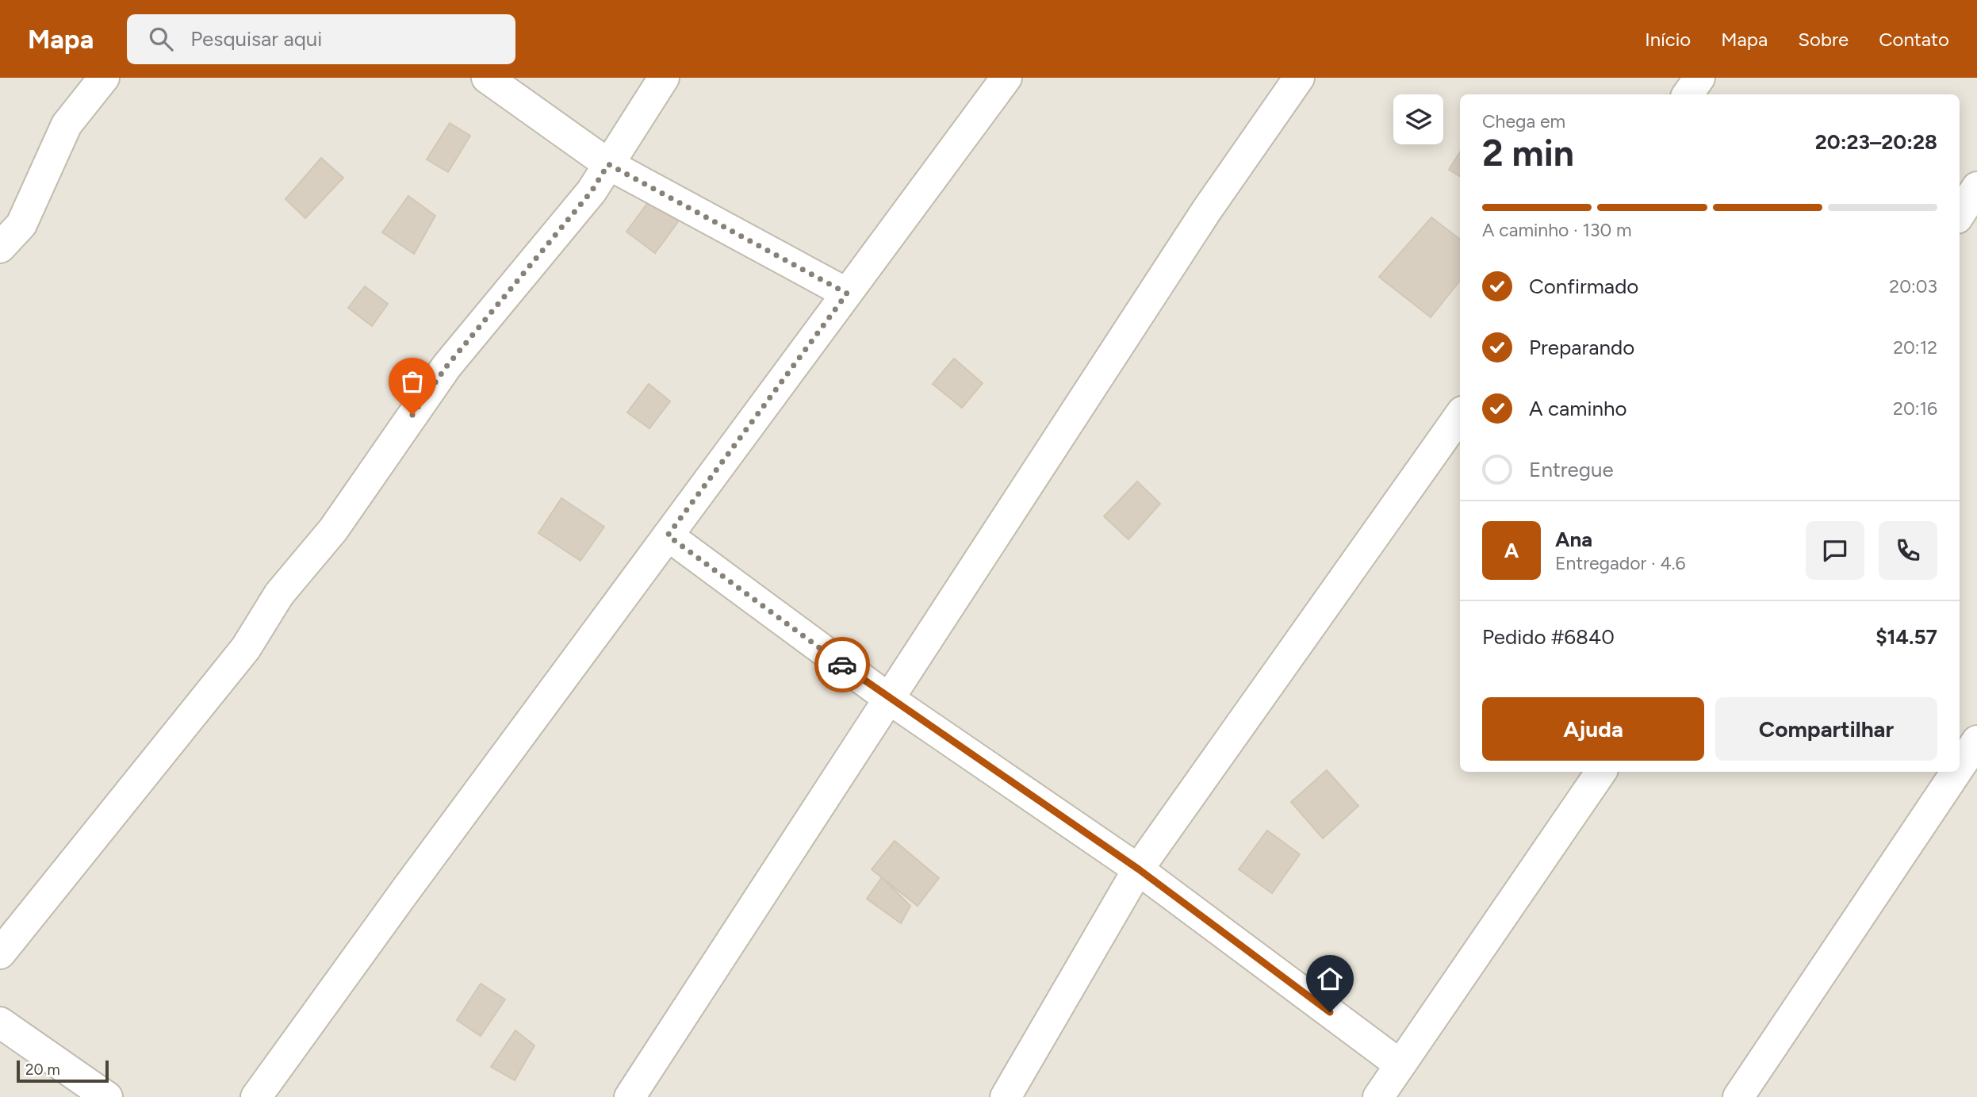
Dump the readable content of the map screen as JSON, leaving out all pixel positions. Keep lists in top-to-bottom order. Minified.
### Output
{"scale_bar":"20 m","page":{"header":"Mapa","search":"Pesquisar aqui","nav":["Início","Mapa","Sobre","Contato"],"heading":["2 min","Chega em","20:23–20:28"],"panel":["Ana","Entregador · 4.6","Pedido #6840","$14.57"],"bar":"A caminho · 130 m","list":[["Confirmado","20:03"],["Preparando","20:12"],["A caminho","20:16"],"Entregue"],"round":"A","buttons":["Ajuda","Compartilhar"],"scale":"20 m"}}
